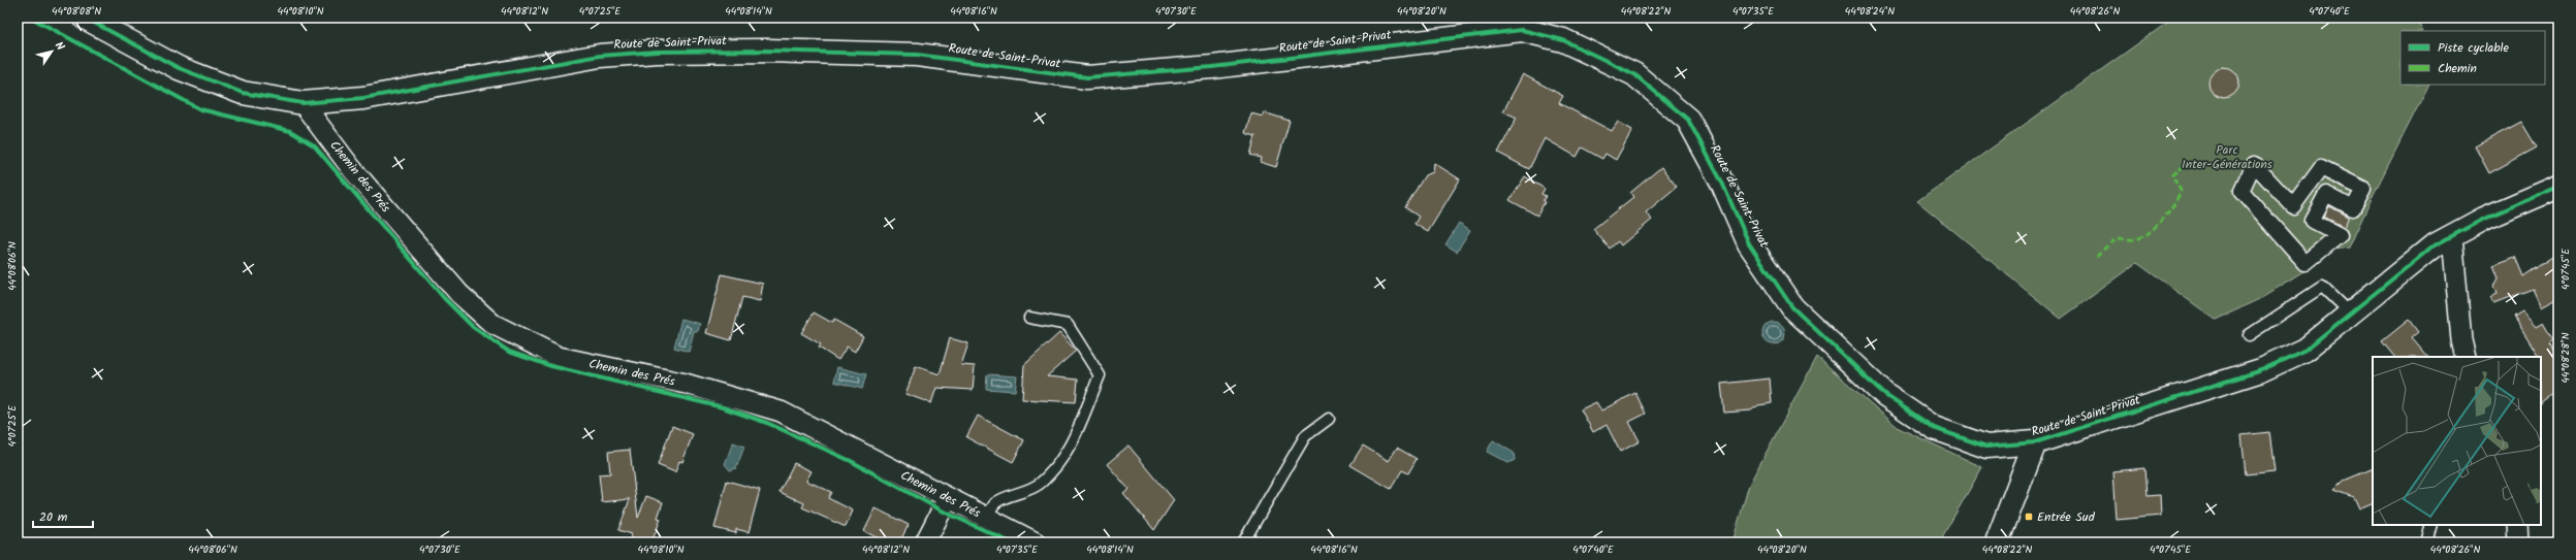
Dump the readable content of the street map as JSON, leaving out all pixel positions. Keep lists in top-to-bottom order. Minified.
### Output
{"streets":{"street":["Route de Saint-Privat","Chemin des Prés"]},"crossings":[["Route de Saint-Privat","Chemin des Prés"]],"parks":["Parc Inter-Générations"],"places":{"transit":["Entrée Sud"]},"legend":["Piste cyclable","Chemin"],"scale_bar":"20 m","north":"top right","coordinates":["44°08'08\"N","44°08'10\"N","44°08'12\"N","4°07'25\"E","44°08'14\"N","44°08'16\"N","4°07'30\"E","44°08'20\"N","44°08'22\"N","4°07'35\"E","44°08'24\"N","44°08'26\"N","4°07'40\"E","44°08'06\"N","4°07'45\"E","44°08'28\"N"]}
